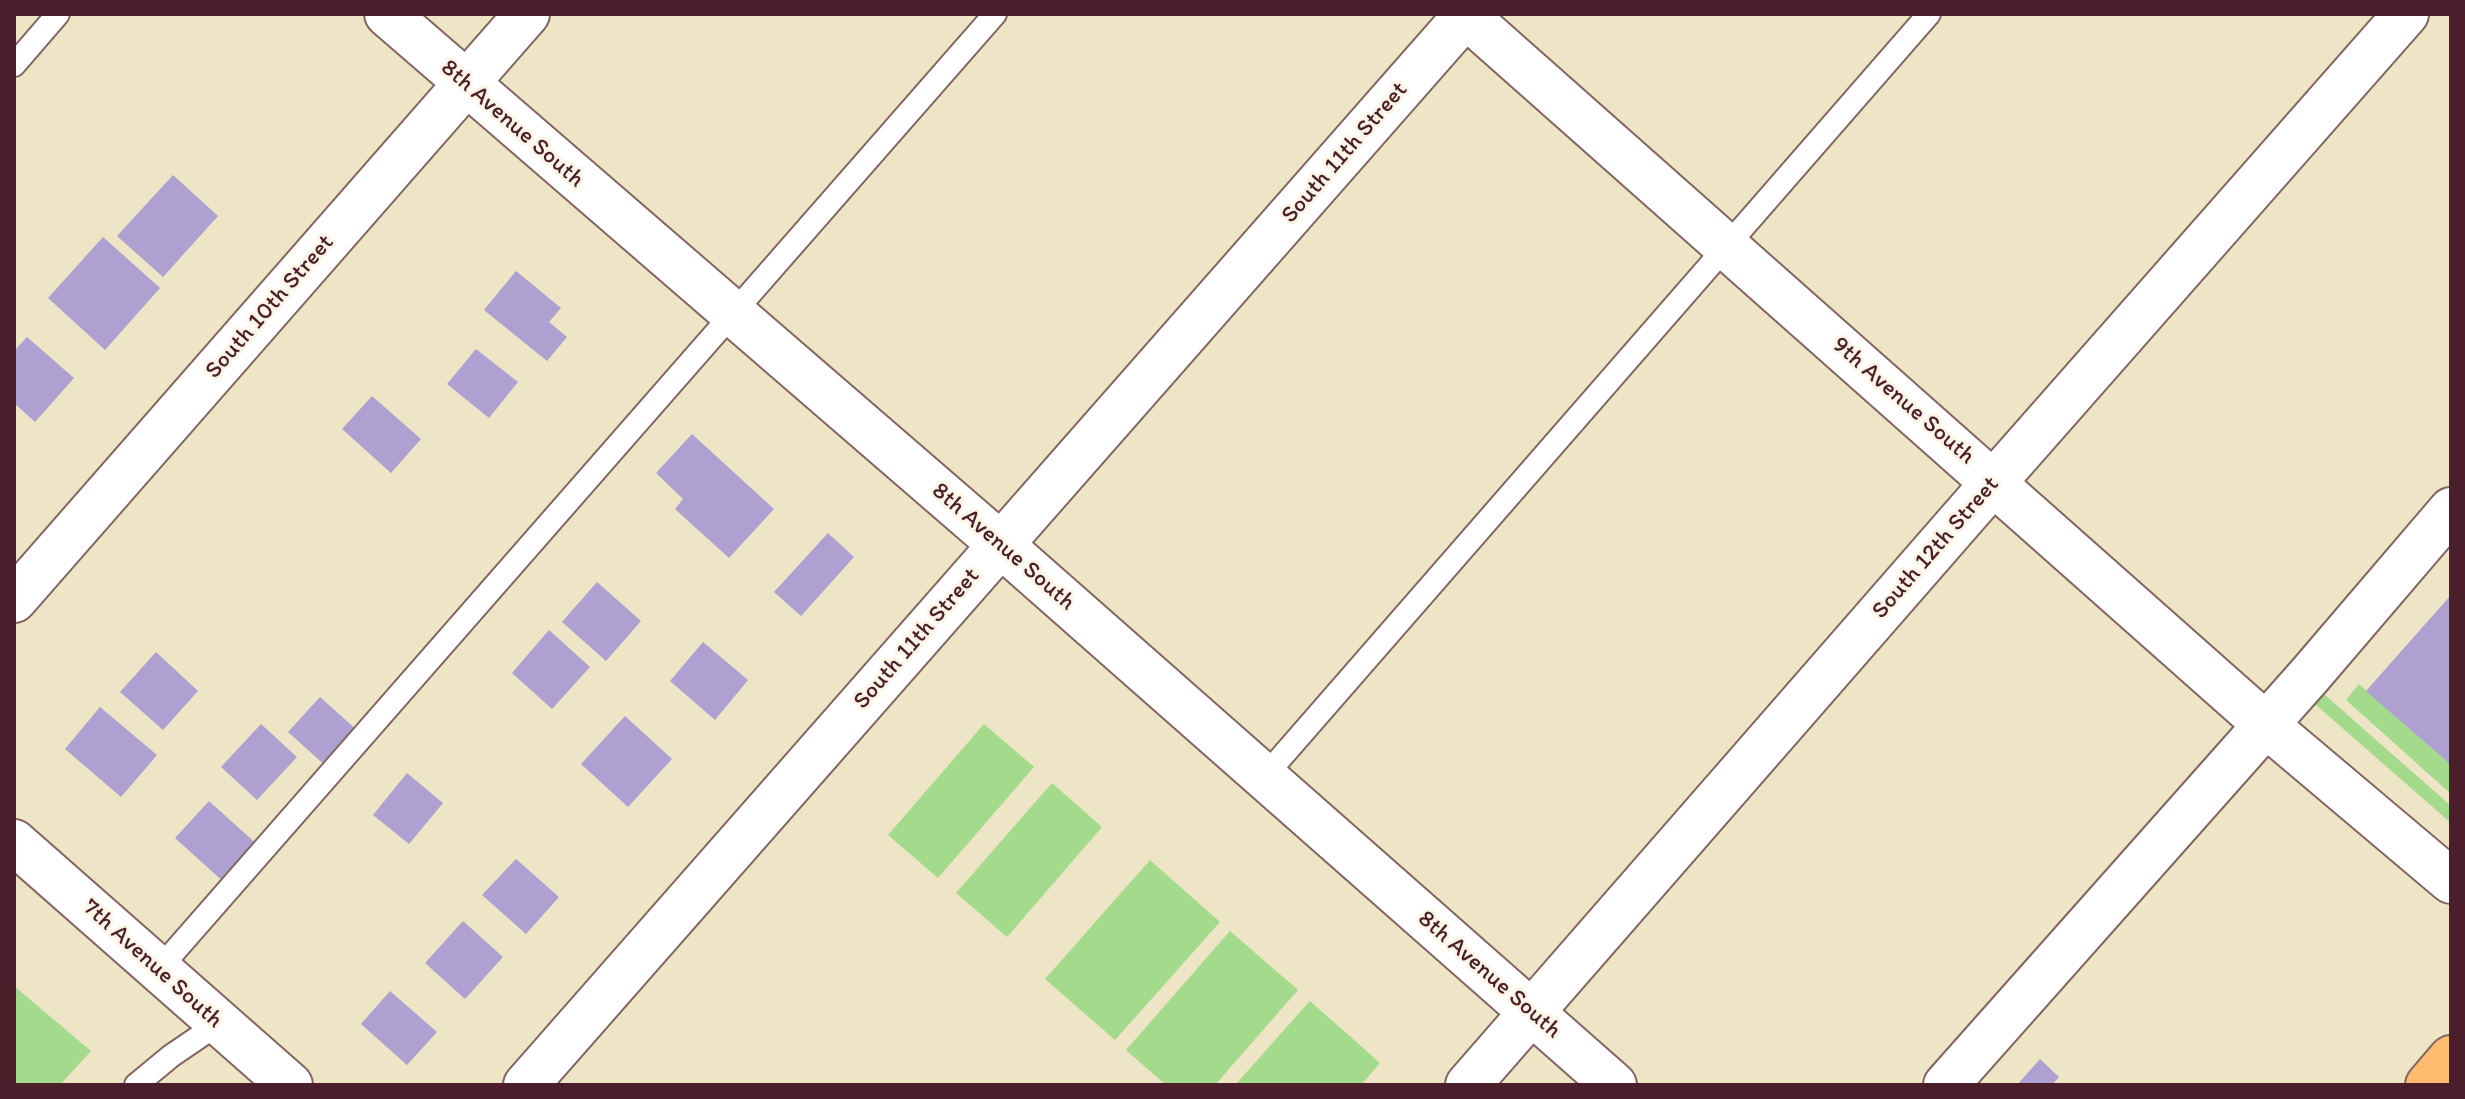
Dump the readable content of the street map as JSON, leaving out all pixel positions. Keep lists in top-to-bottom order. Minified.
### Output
{"streets":{"street":["8th Avenue South","South 11th Street","South 10th Street","9th Avenue South","South 12th Street","7th Avenue South"]},"crossings":[["8th Avenue South","South 11th Street"],["8th Avenue South","South 10th Street"],["8th Avenue South","South 12th Street"],["South 11th Street","9th Avenue South"],["9th Avenue South","South 12th Street"]]}
